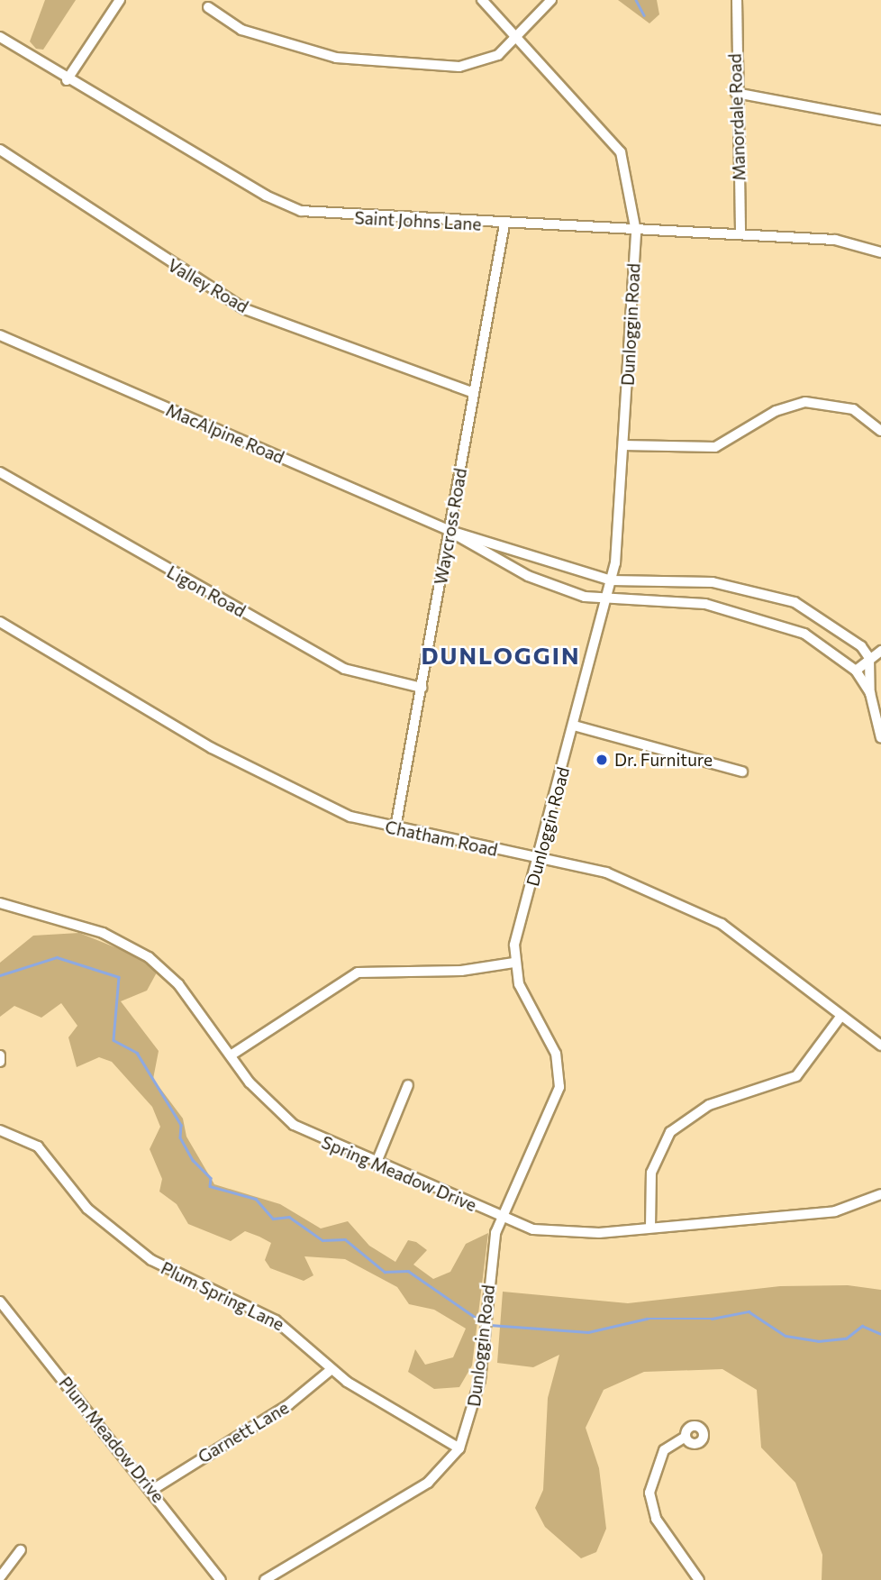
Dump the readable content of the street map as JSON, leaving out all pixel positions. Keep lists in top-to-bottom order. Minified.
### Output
{"streets":{"street":["Manordale Road","Saint Johns Lane","Valley Road","Dunloggin Road","MacAlpine Road","Waycross Road","Ligon Road","Chatham Road","Spring Meadow Drive","Plum Spring Lane","Garnett Lane","Plum Meadow Drive"]},"crossings":[["Manordale Road","Saint Johns Lane"],["Saint Johns Lane","Dunloggin Road"],["Saint Johns Lane","Waycross Road"],["Valley Road","Waycross Road"],["Dunloggin Road","MacAlpine Road"],["Dunloggin Road","Chatham Road"],["Dunloggin Road","Spring Meadow Drive"],["Dunloggin Road","Plum Spring Lane"],["MacAlpine Road","Waycross Road"],["Waycross Road","Ligon Road"],["Waycross Road","Chatham Road"],["Plum Spring Lane","Garnett Lane"],["Garnett Lane","Plum Meadow Drive"]],"districts":["DUNLOGGIN"],"places":["Dr. Furniture"]}
